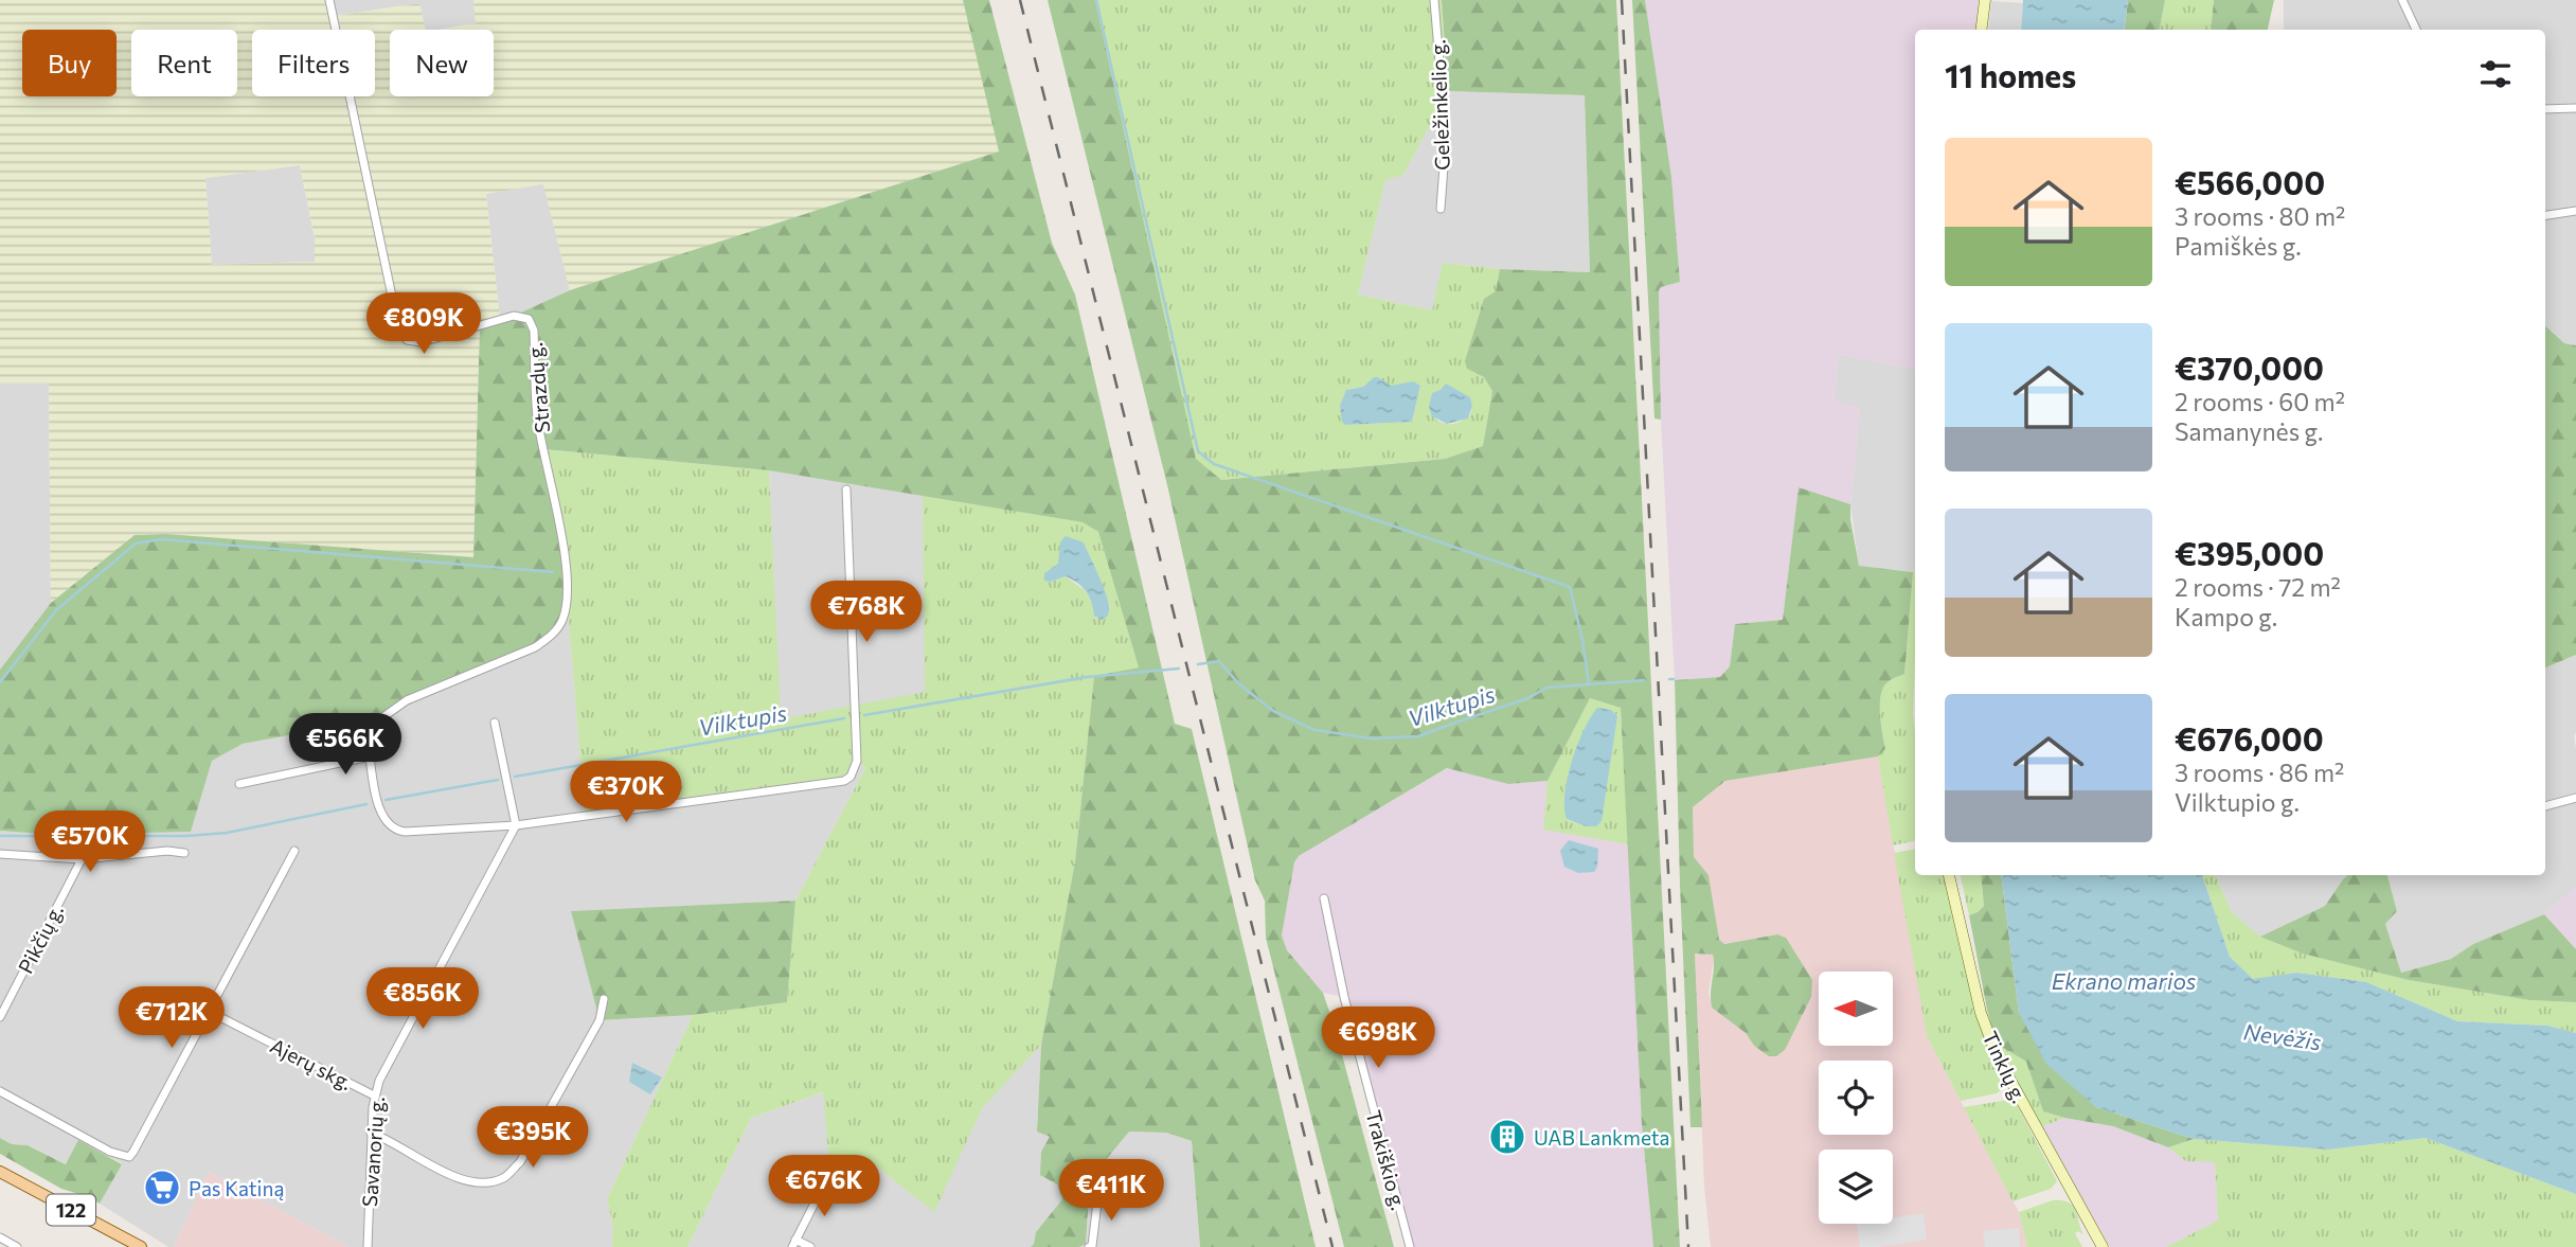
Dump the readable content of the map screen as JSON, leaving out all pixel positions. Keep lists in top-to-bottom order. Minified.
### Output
{"streets":{"main road":["Tinklų g.","122"],"street":["Geležinkelio g.","Strazdų g.","Pikčių g.","Ajerų skg.","Savanorių g.","Trakiškio g."]},"crossings":[["Ajerų skg.","Savanorių g."]],"water":["Vilktupis","Ekrano marios","Nevėžis"],"places":{"building":["UAB Lankmeta"],"supermarket":["Pas Katiną"]},"north":"left","page":{"chip":["Buy","Rent","Filters","New"],"heading":"11 homes","list":[{"name":"€566,000","note":"3 rooms · 80 m² · Pamiškės g."},{"name":"€370,000","note":"2 rooms · 60 m² · Samanynės g."},{"name":"€395,000","note":"2 rooms · 72 m² · Kampo g."},{"name":"€676,000","note":"3 rooms · 86 m² · Vilktupio g."}],"price":["€809K","€768K","€566K","€370K","€570K","€856K","€712K","€698K","€395K","€676K","€411K"]}}
